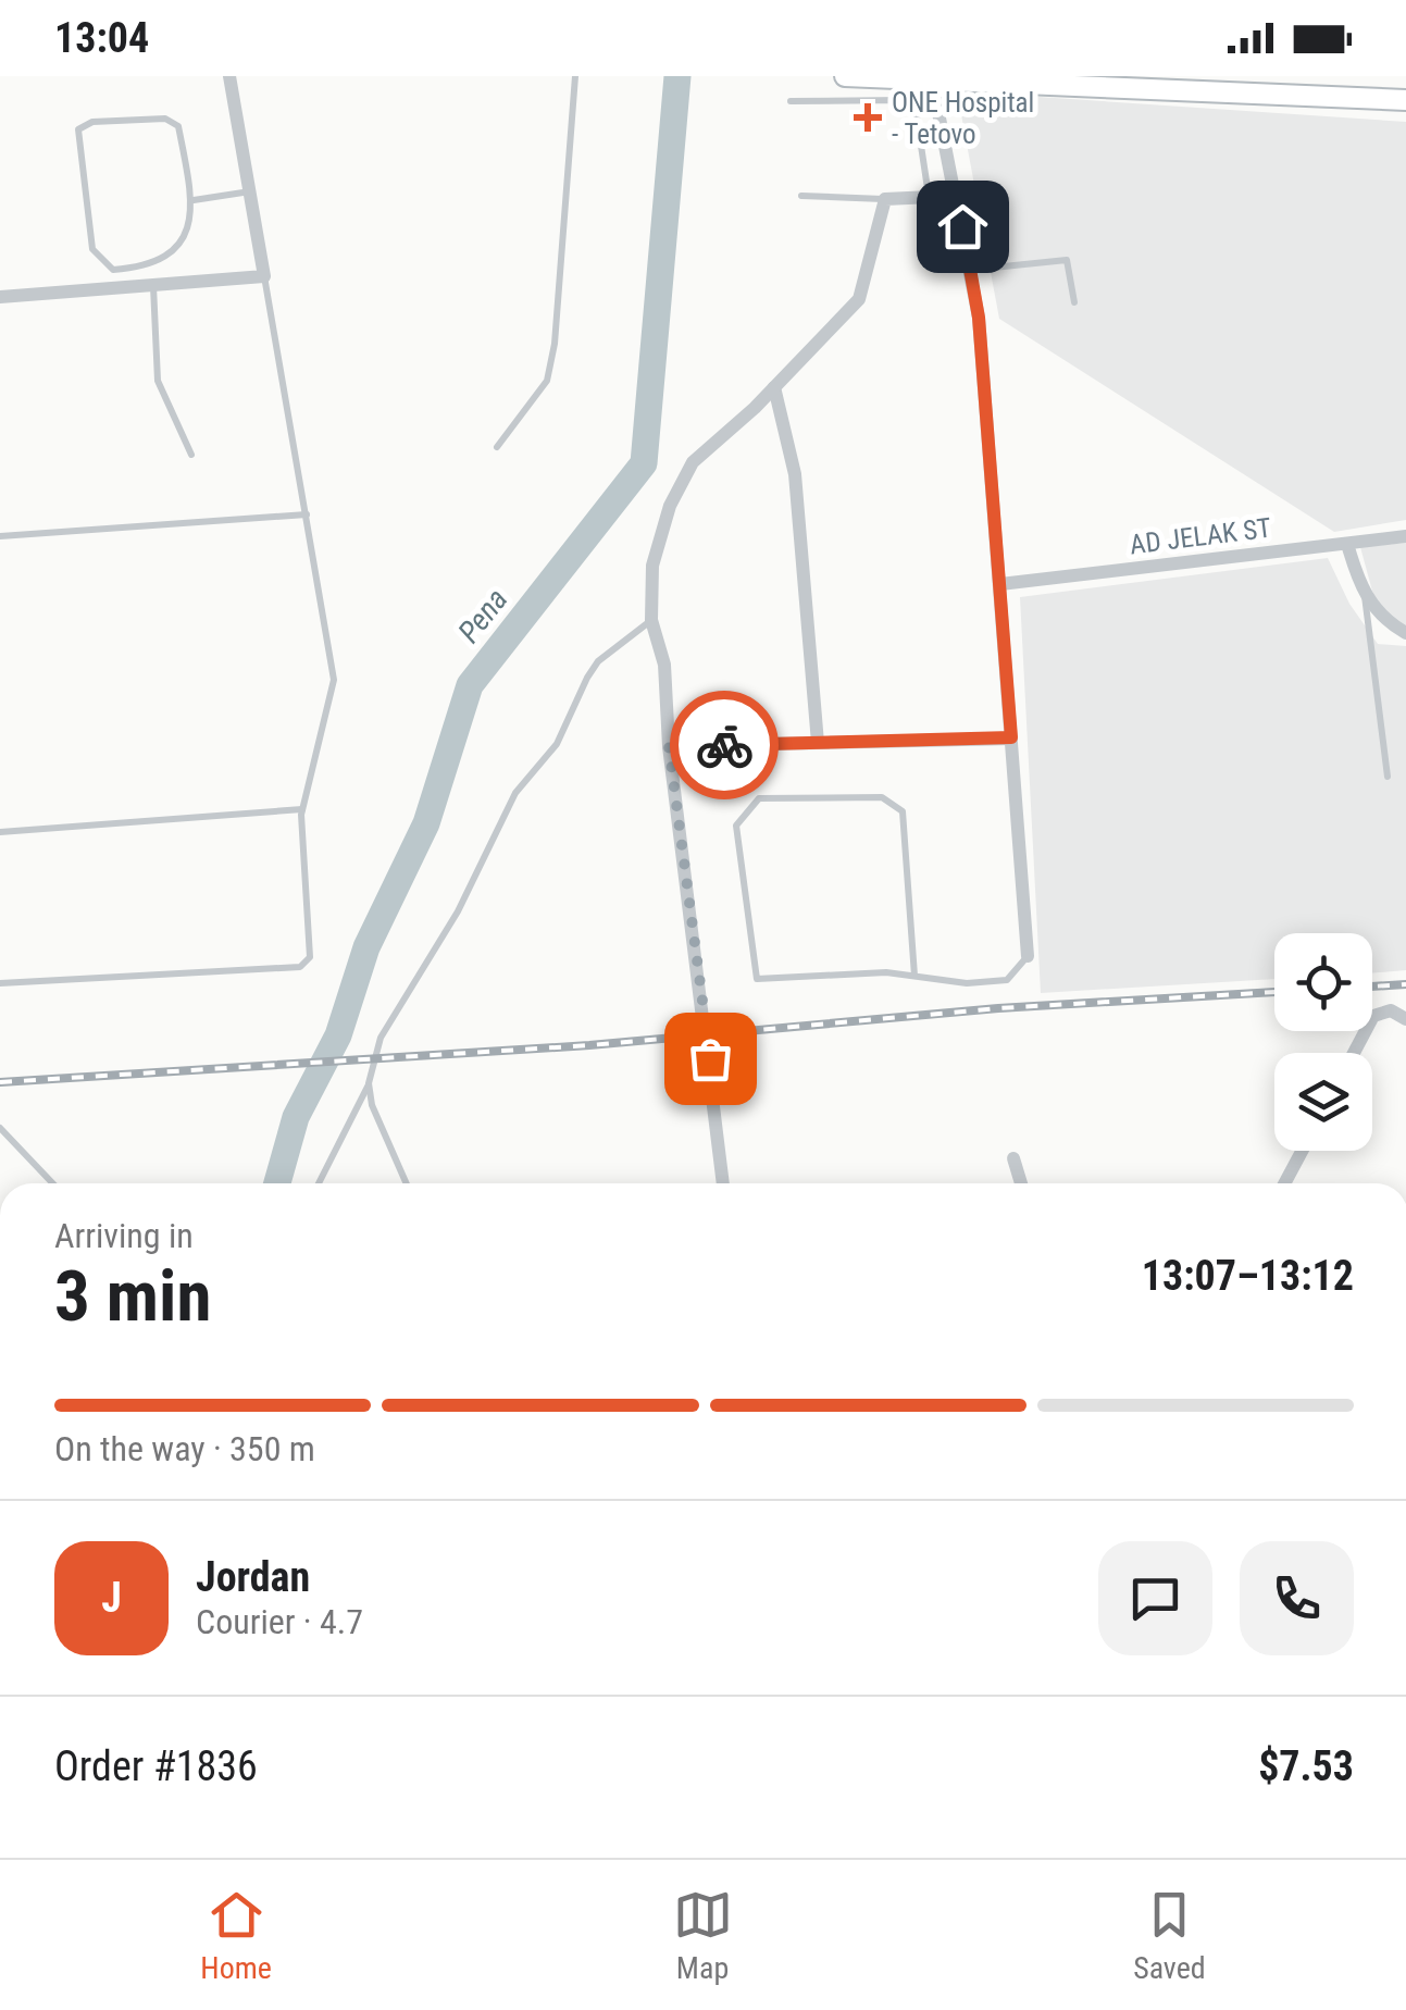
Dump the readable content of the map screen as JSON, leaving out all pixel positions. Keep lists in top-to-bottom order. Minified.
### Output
{"streets":{"street":["AD JELAK ST"]},"water":["Pena"],"places":{"health":["ONE Hospital - Tetovo"]},"page":{"status":"13:04","heading":["3 min","Arriving in","13:07–13:12"],"panel":["Jordan","Courier · 4.7","Order #1836","$7.53"],"bar":"On the way · 350 m","round":"J","tabs":["Home","Map","Saved"]}}
